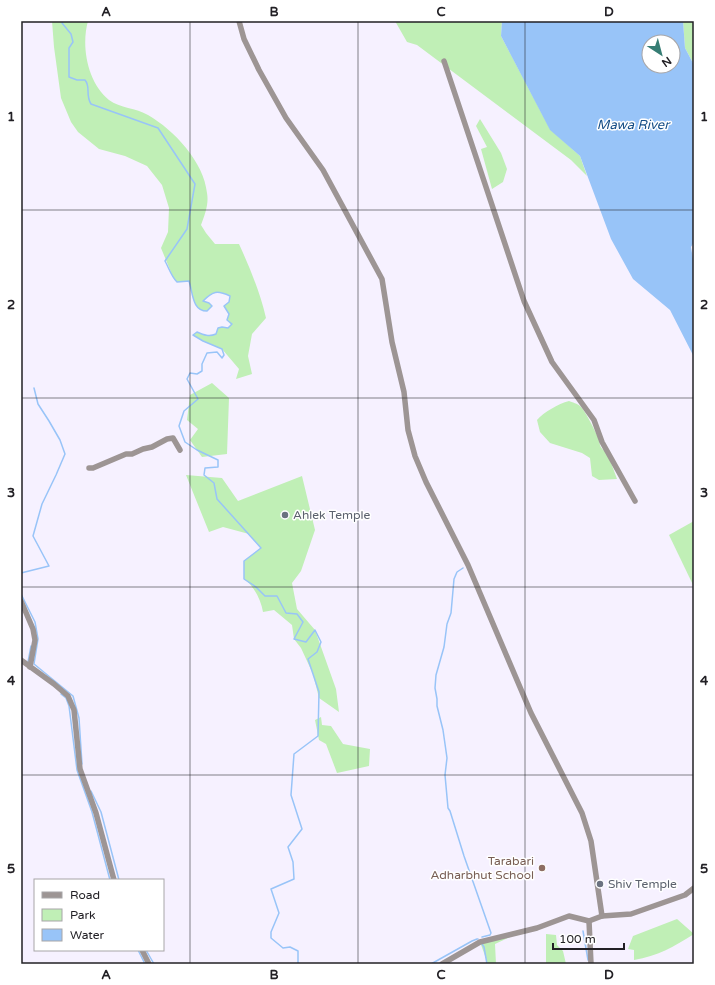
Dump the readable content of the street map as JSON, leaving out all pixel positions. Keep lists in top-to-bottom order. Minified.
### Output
{"water":["Mawa River"],"places":["Ahlek Temple","Tarabari Adharbhut School","Shiv Temple"],"legend":["Road","Park","Water"],"scale_bar":"100 m","north":"bottom right","grid":{"columns":["A","B","C","D"],"rows":["1","2","3","4","5"]}}
